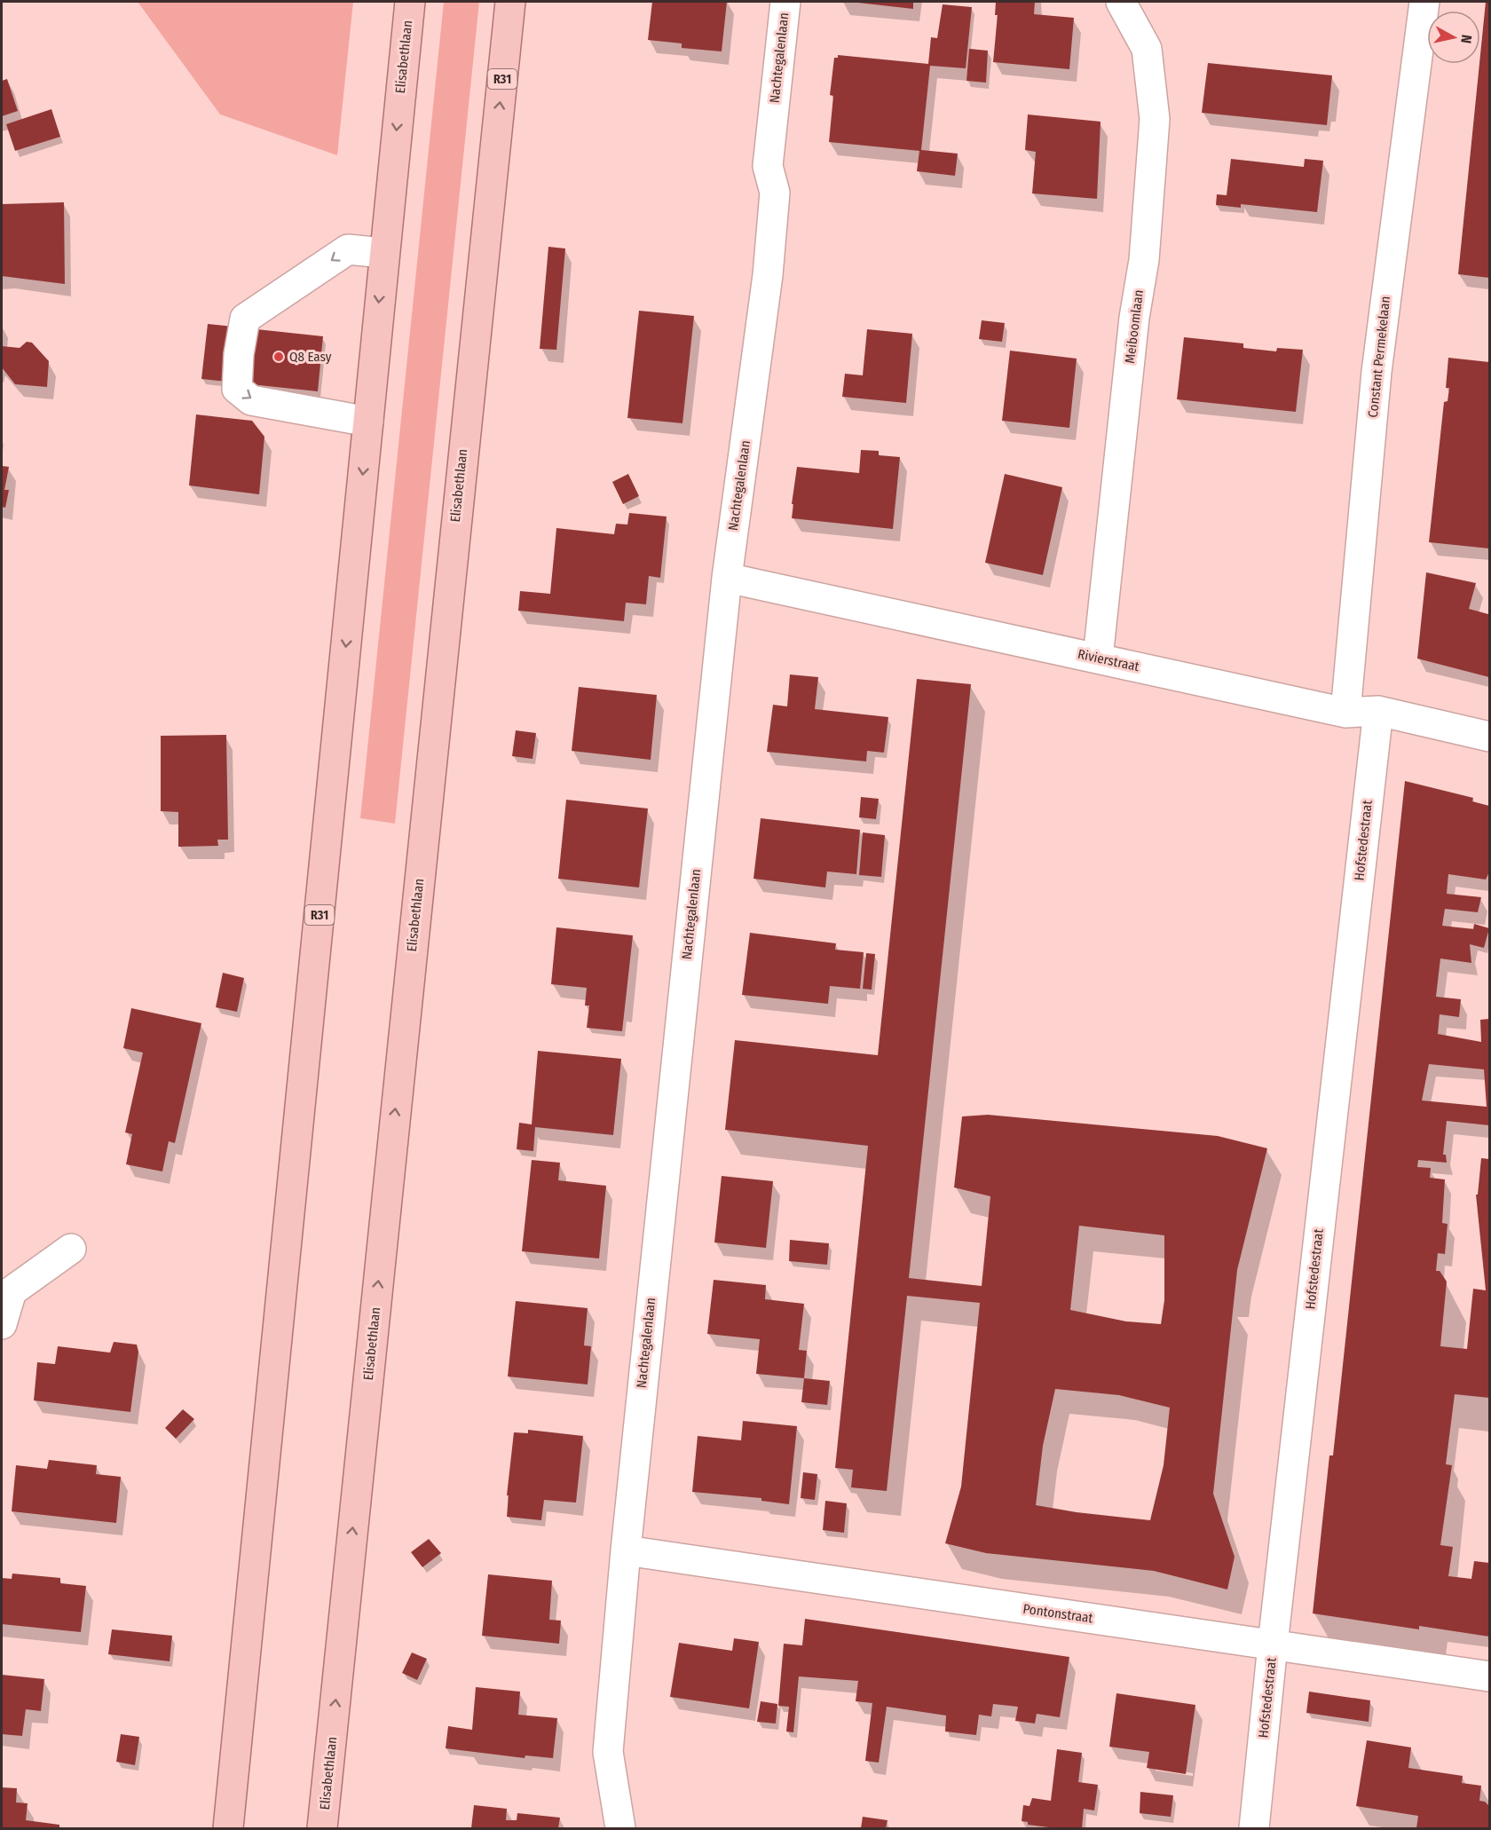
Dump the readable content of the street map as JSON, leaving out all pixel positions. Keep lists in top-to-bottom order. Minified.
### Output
{"streets":{"main road":["Elisabethlaan","R31"],"street":["Nachtegalenlaan","Meiboomlaan","Constant Permekelaan","Rivierstraat","Hofstedestraat","Pontonstraat"]},"crossings":[["Nachtegalenlaan","Rivierstraat"],["Nachtegalenlaan","Pontonstraat"],["Meiboomlaan","Rivierstraat"],["Constant Permekelaan","Rivierstraat"],["Rivierstraat","Hofstedestraat"],["Hofstedestraat","Pontonstraat"]],"places":["Q8 Easy"],"north":"right"}
